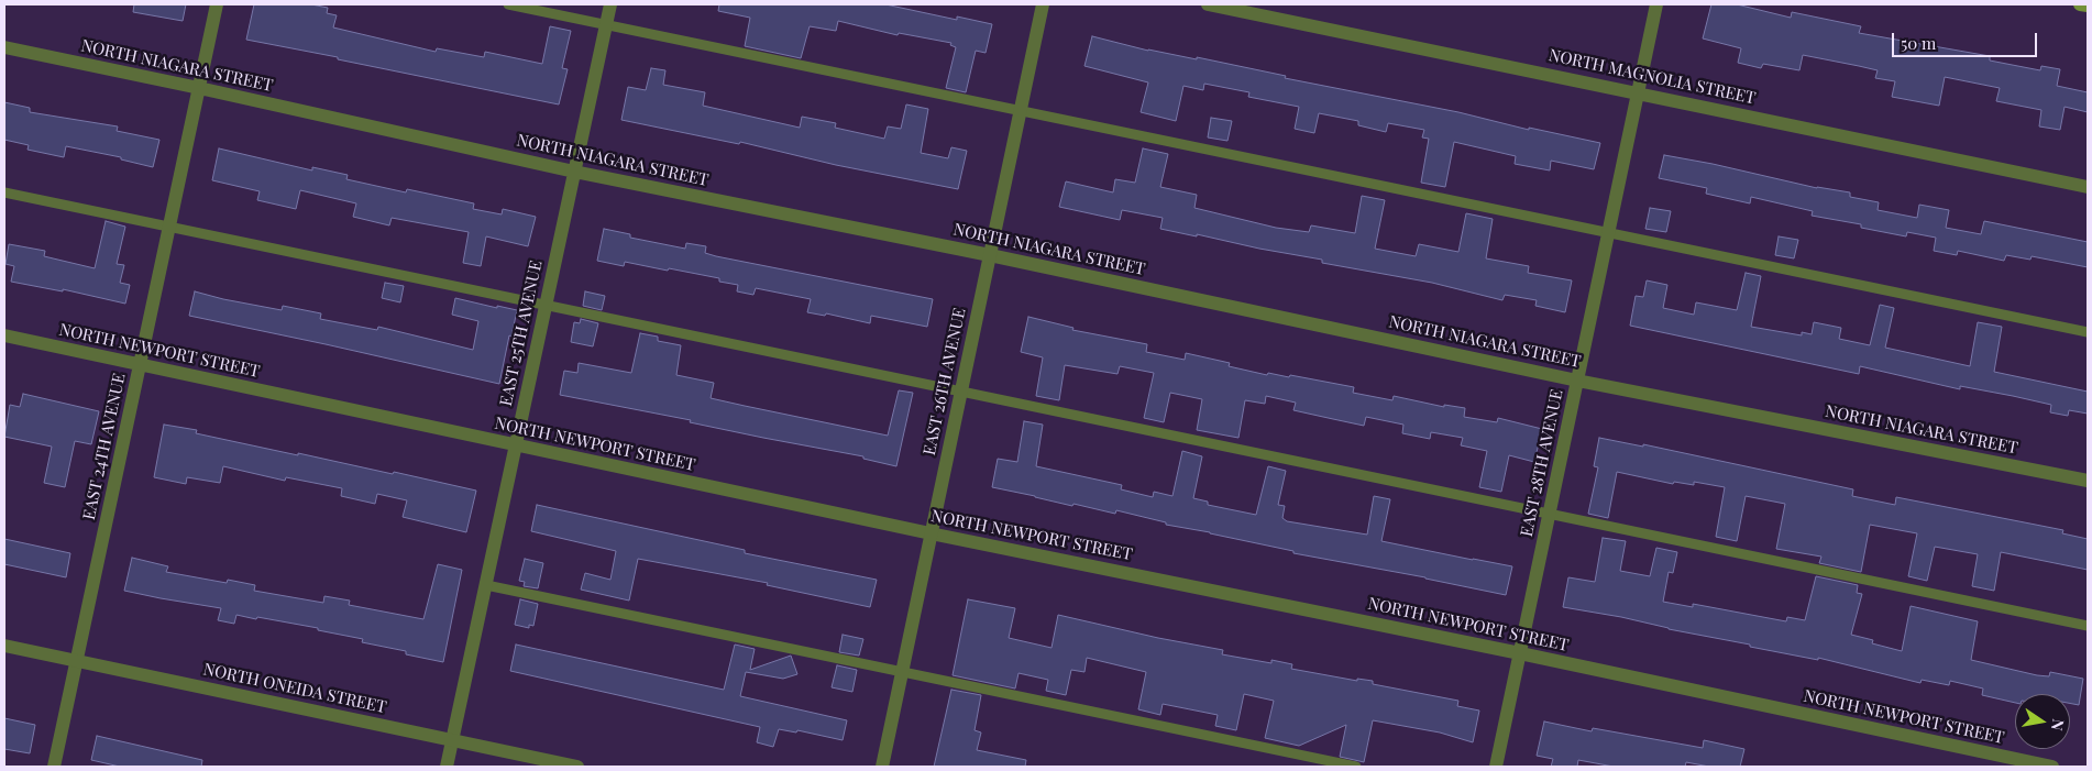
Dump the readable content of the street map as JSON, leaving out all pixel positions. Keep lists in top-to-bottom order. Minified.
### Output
{"streets":{"street":["NORTH NIAGARA STREET","NORTH MAGNOLIA STREET","EAST 25TH AVENUE","NORTH NEWPORT STREET","EAST 26TH AVENUE","EAST 24TH AVENUE","EAST 28TH AVENUE","NORTH ONEIDA STREET"]},"crossings":[["NORTH NIAGARA STREET","EAST 25TH AVENUE"],["NORTH NIAGARA STREET","EAST 26TH AVENUE"],["NORTH NIAGARA STREET","EAST 24TH AVENUE"],["NORTH NIAGARA STREET","EAST 28TH AVENUE"],["NORTH MAGNOLIA STREET","EAST 28TH AVENUE"],["EAST 25TH AVENUE","NORTH NEWPORT STREET"],["EAST 25TH AVENUE","NORTH ONEIDA STREET"],["NORTH NEWPORT STREET","EAST 26TH AVENUE"],["NORTH NEWPORT STREET","EAST 24TH AVENUE"],["NORTH NEWPORT STREET","EAST 28TH AVENUE"],["EAST 24TH AVENUE","NORTH ONEIDA STREET"]],"scale_bar":"50 m","north":"right"}
